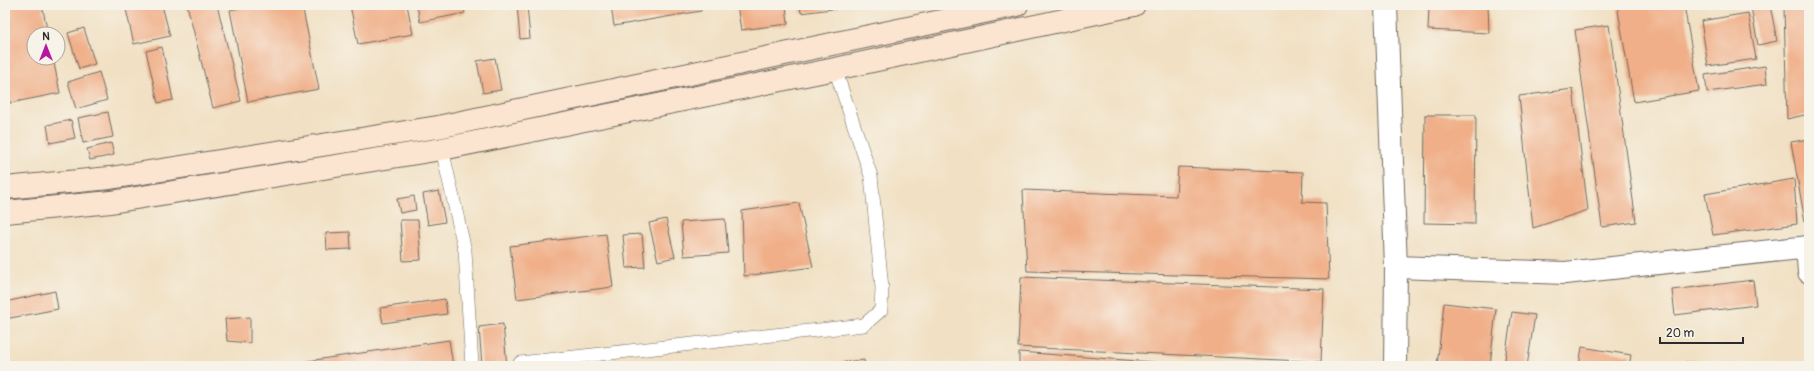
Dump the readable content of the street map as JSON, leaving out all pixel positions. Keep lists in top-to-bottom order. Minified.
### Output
{"scale_bar":"20 m","north":"top"}
